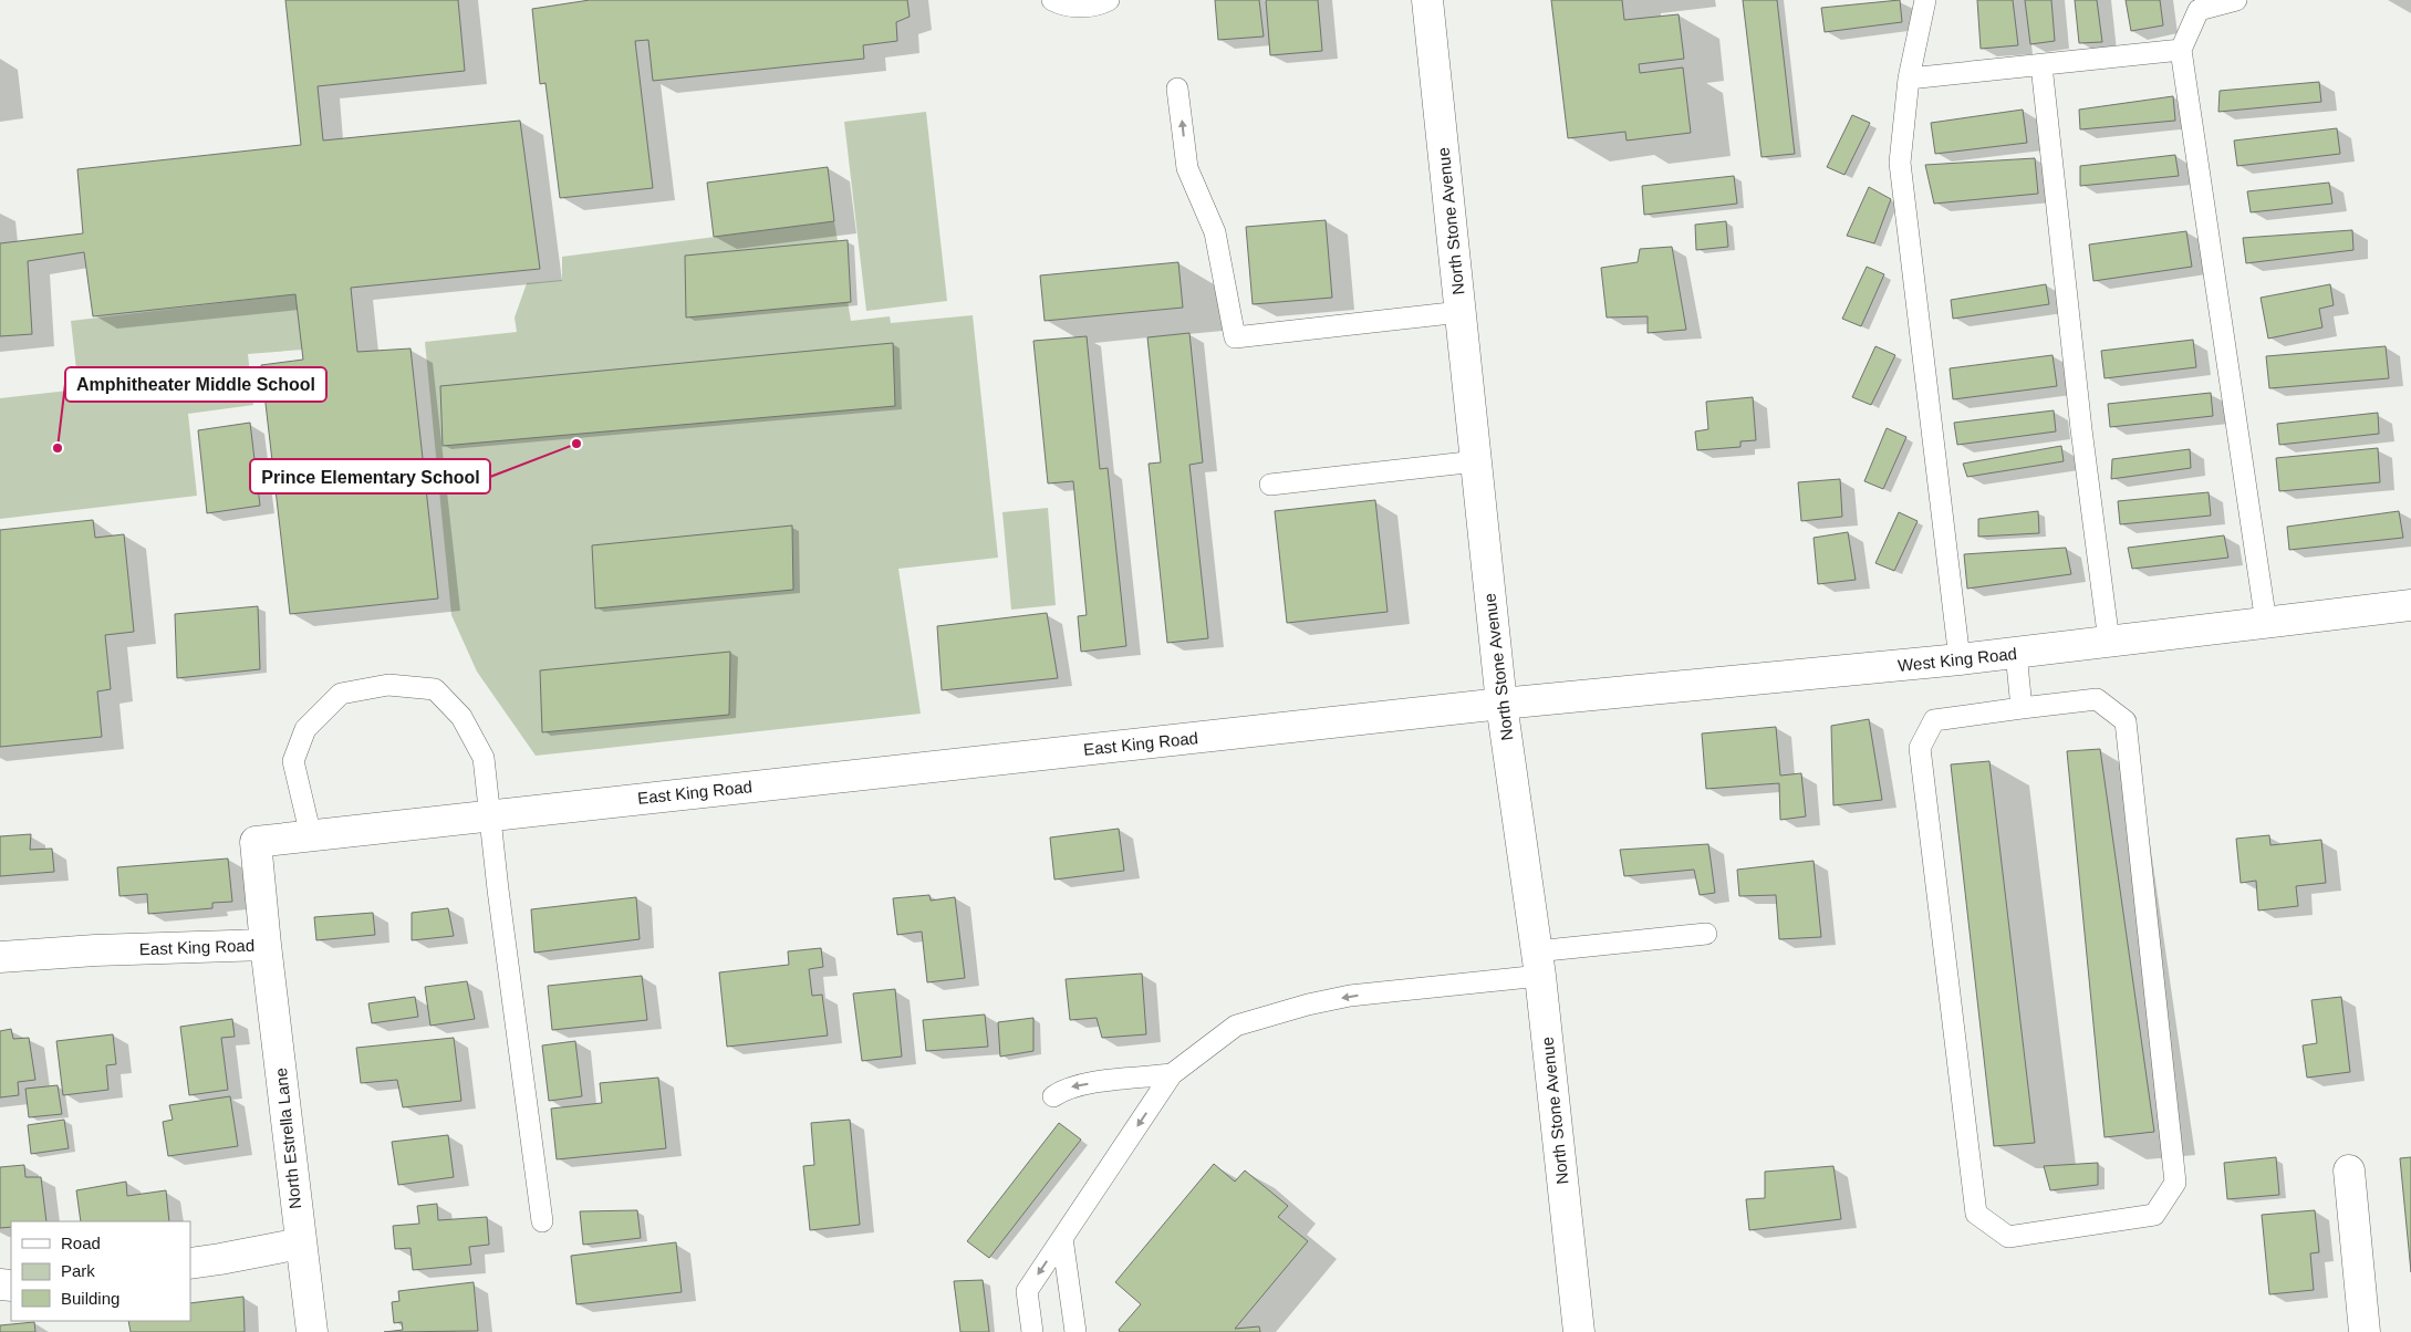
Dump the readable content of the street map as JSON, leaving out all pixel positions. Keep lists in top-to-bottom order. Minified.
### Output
{"streets":{"street":["North Stone Avenue","West King Road","East King Road","North Estrella Lane"]},"crossings":[["North Stone Avenue","West King Road"],["North Stone Avenue","East King Road"],["West King Road","East King Road"],["East King Road","North Estrella Lane"]],"places":["Prince Elementary School","Amphitheater Middle School"],"legend":["Road","Park","Building"]}
